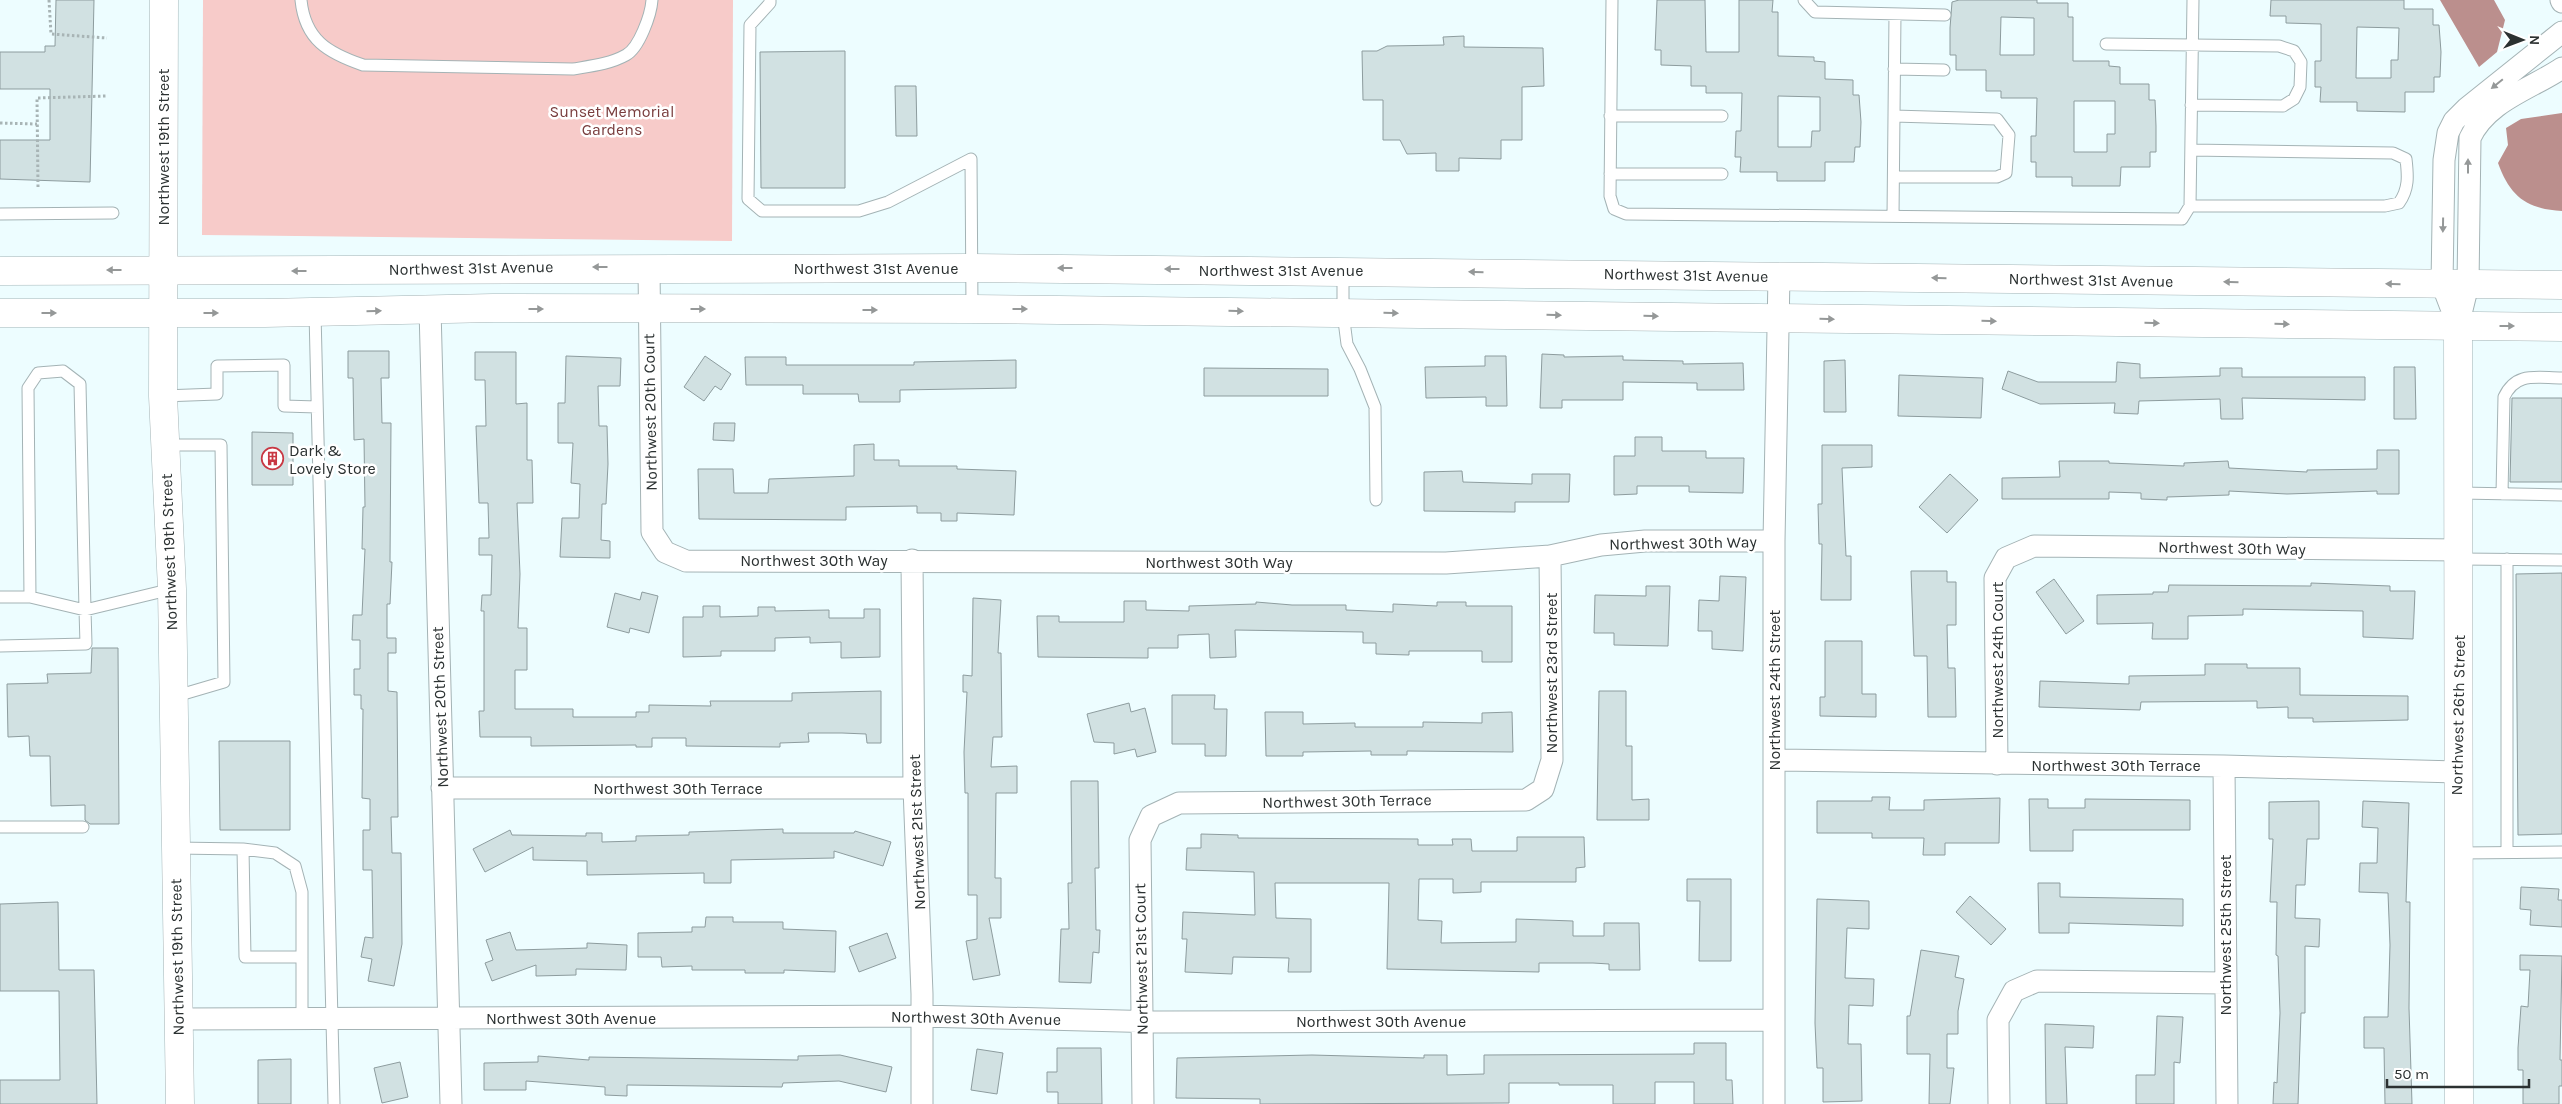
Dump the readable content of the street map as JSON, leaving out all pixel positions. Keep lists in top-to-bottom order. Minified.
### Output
{"streets":{"main road":["Northwest 19th Street","Northwest 31st Avenue","Northwest 26th Street"],"street":["Northwest 20th Court","Northwest 30th Way","Northwest 24th Court","Northwest 23rd Street","Northwest 24th Street","Northwest 20th Street","Northwest 30th Terrace","Northwest 21st Street","Northwest 25th Street","Northwest 21st Court","Northwest 30th Avenue"]},"crossings":[["Northwest 19th Street","Northwest 31st Avenue"],["Northwest 19th Street","Northwest 30th Avenue"],["Northwest 31st Avenue","Northwest 20th Court"],["Northwest 31st Avenue","Northwest 24th Street"],["Northwest 31st Avenue","Northwest 26th Street"],["Northwest 20th Court","Northwest 30th Way"],["Northwest 30th Way","Northwest 24th Court"],["Northwest 30th Way","Northwest 23rd Street"],["Northwest 30th Way","Northwest 24th Street"],["Northwest 30th Way","Northwest 26th Street"],["Northwest 30th Way","Northwest 21st Street"],["Northwest 24th Court","Northwest 30th Terrace"],["Northwest 23rd Street","Northwest 30th Terrace"],["Northwest 24th Street","Northwest 30th Terrace"],["Northwest 24th Street","Northwest 30th Avenue"],["Northwest 20th Street","Northwest 30th Terrace"],["Northwest 20th Street","Northwest 30th Avenue"],["Northwest 26th Street","Northwest 30th Terrace"],["Northwest 30th Terrace","Northwest 21st Street"],["Northwest 30th Terrace","Northwest 25th Street"],["Northwest 30th Terrace","Northwest 21st Court"],["Northwest 21st Street","Northwest 30th Avenue"],["Northwest 21st Court","Northwest 30th Avenue"]],"parks":["Sunset Memorial Gardens"],"places":{"building":["Dark & Lovely Store"]},"scale_bar":"50 m","north":"right"}
